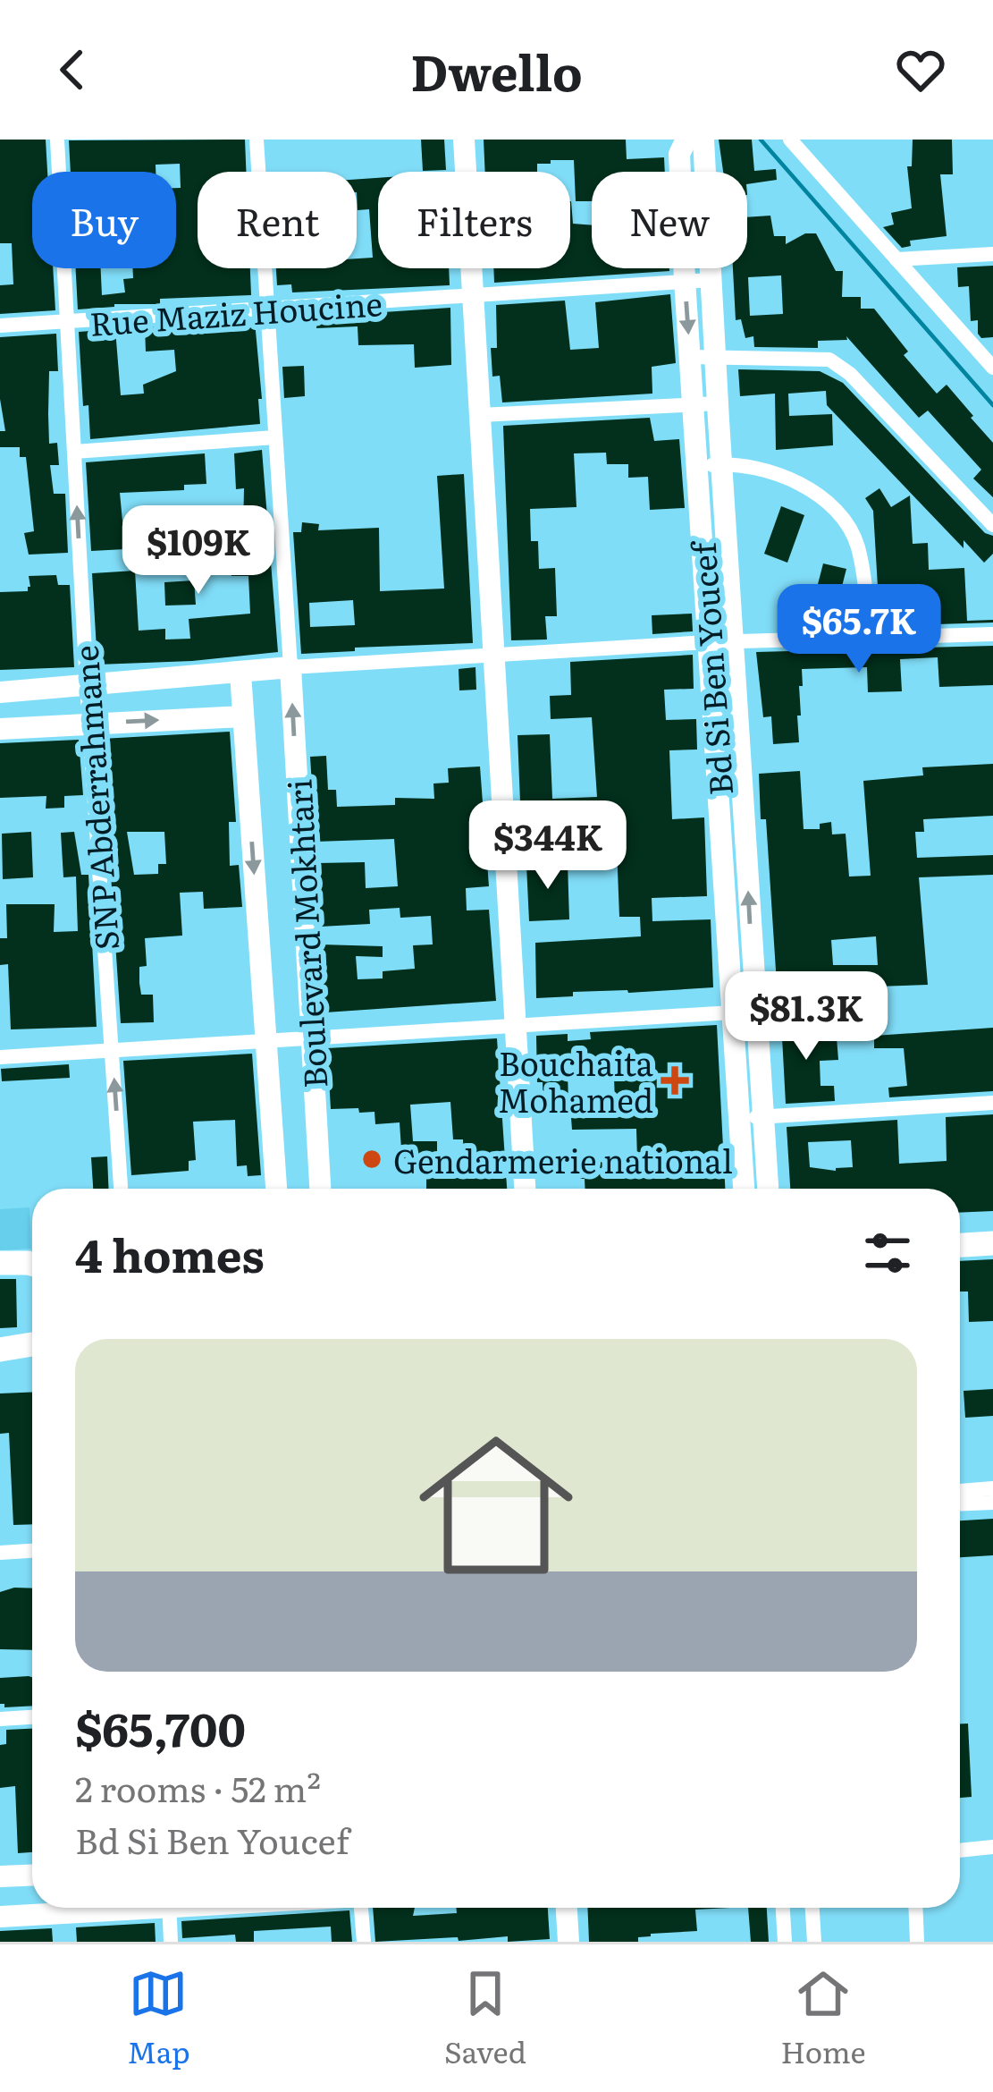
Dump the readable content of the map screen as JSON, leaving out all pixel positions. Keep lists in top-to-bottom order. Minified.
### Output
{"streets":{"street":["Rue Maziz Houcine","Bd Si Ben Youcef","SNP Abderrahmane","Boulevard Mokhtari"]},"crossings":[["Rue Maziz Houcine","Bd Si Ben Youcef"],["Rue Maziz Houcine","SNP Abderrahmane"]],"one_way":["SNP Abderrahmane"],"places":{"health":["Bouchaita Mohamed"],"other":["Gendarmerie national"]},"page":{"header":"Dwello","chip":["Buy","Rent","Filters","New"],"price":["$109K","$65.7K","$344K","$81.3K"],"heading":"4 homes","list":[{"name":"$65,700","note":"2 rooms · 52 m² · Bd Si Ben Youcef"}],"tabs":["Map","Saved","Home"]}}
